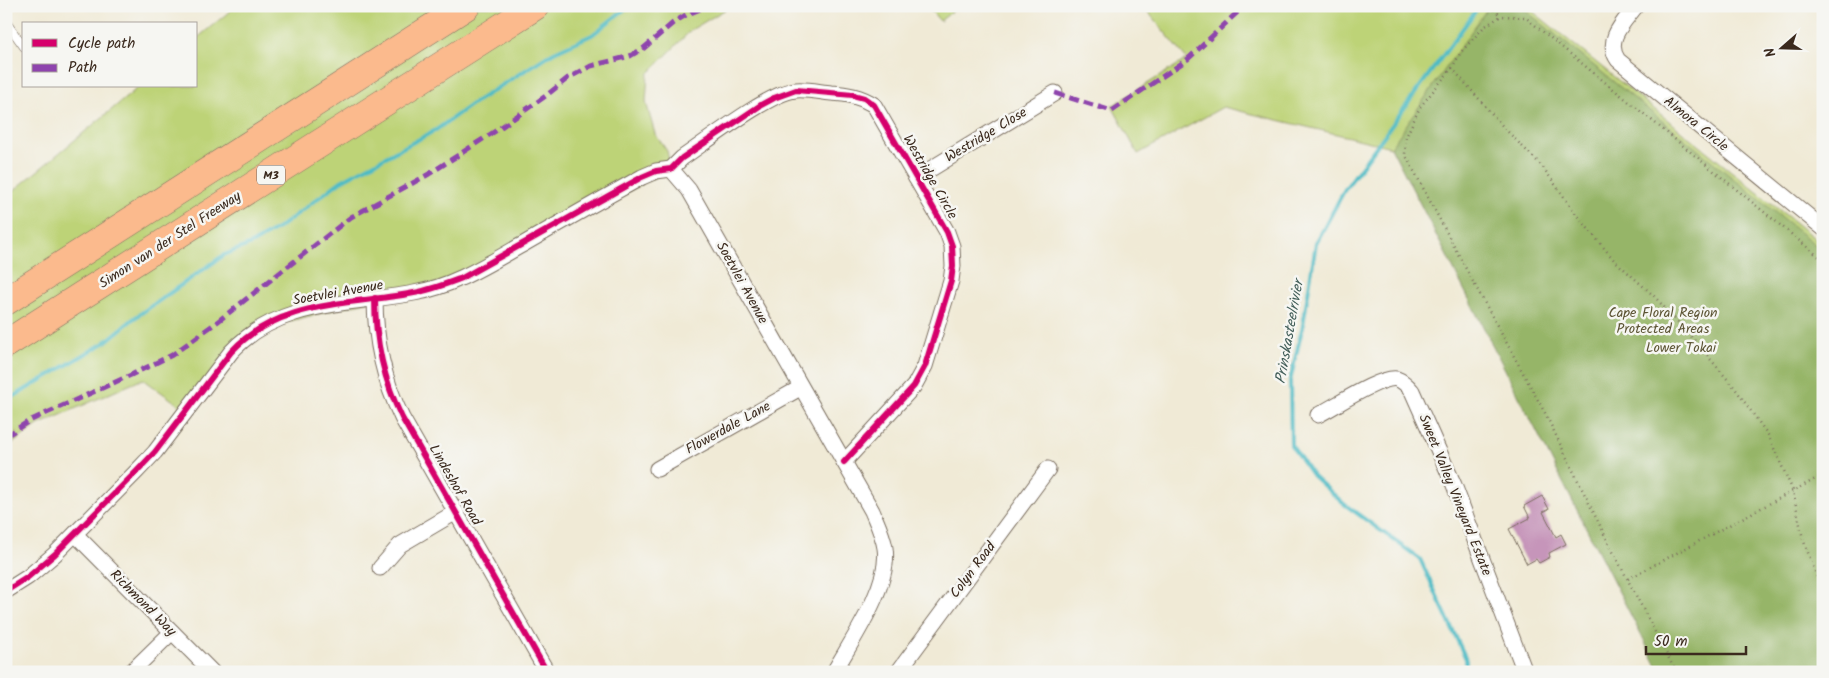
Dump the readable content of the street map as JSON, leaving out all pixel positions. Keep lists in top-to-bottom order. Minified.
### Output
{"streets":{"highway":["M3","Simon van der Stel Freeway"],"street":["Almora Circle","Westridge Close","Westridge Circle","Soetvlei Avenue","Flowerdale Lane","Lindeshof Road","Sweet Valley Vineyard Estate","Colyn Road","Richmond Way"]},"crossings":[["Westridge Close","Westridge Circle"],["Westridge Circle","Soetvlei Avenue"],["Soetvlei Avenue","Flowerdale Lane"],["Soetvlei Avenue","Lindeshof Road"],["Soetvlei Avenue","Richmond Way"]],"water":["Prinskasteelrivier"],"parks":["Cape Floral Region Protected Areas","Lower Tokai"],"legend":["Cycle path","Path"],"scale_bar":"50 m","north":"left"}
